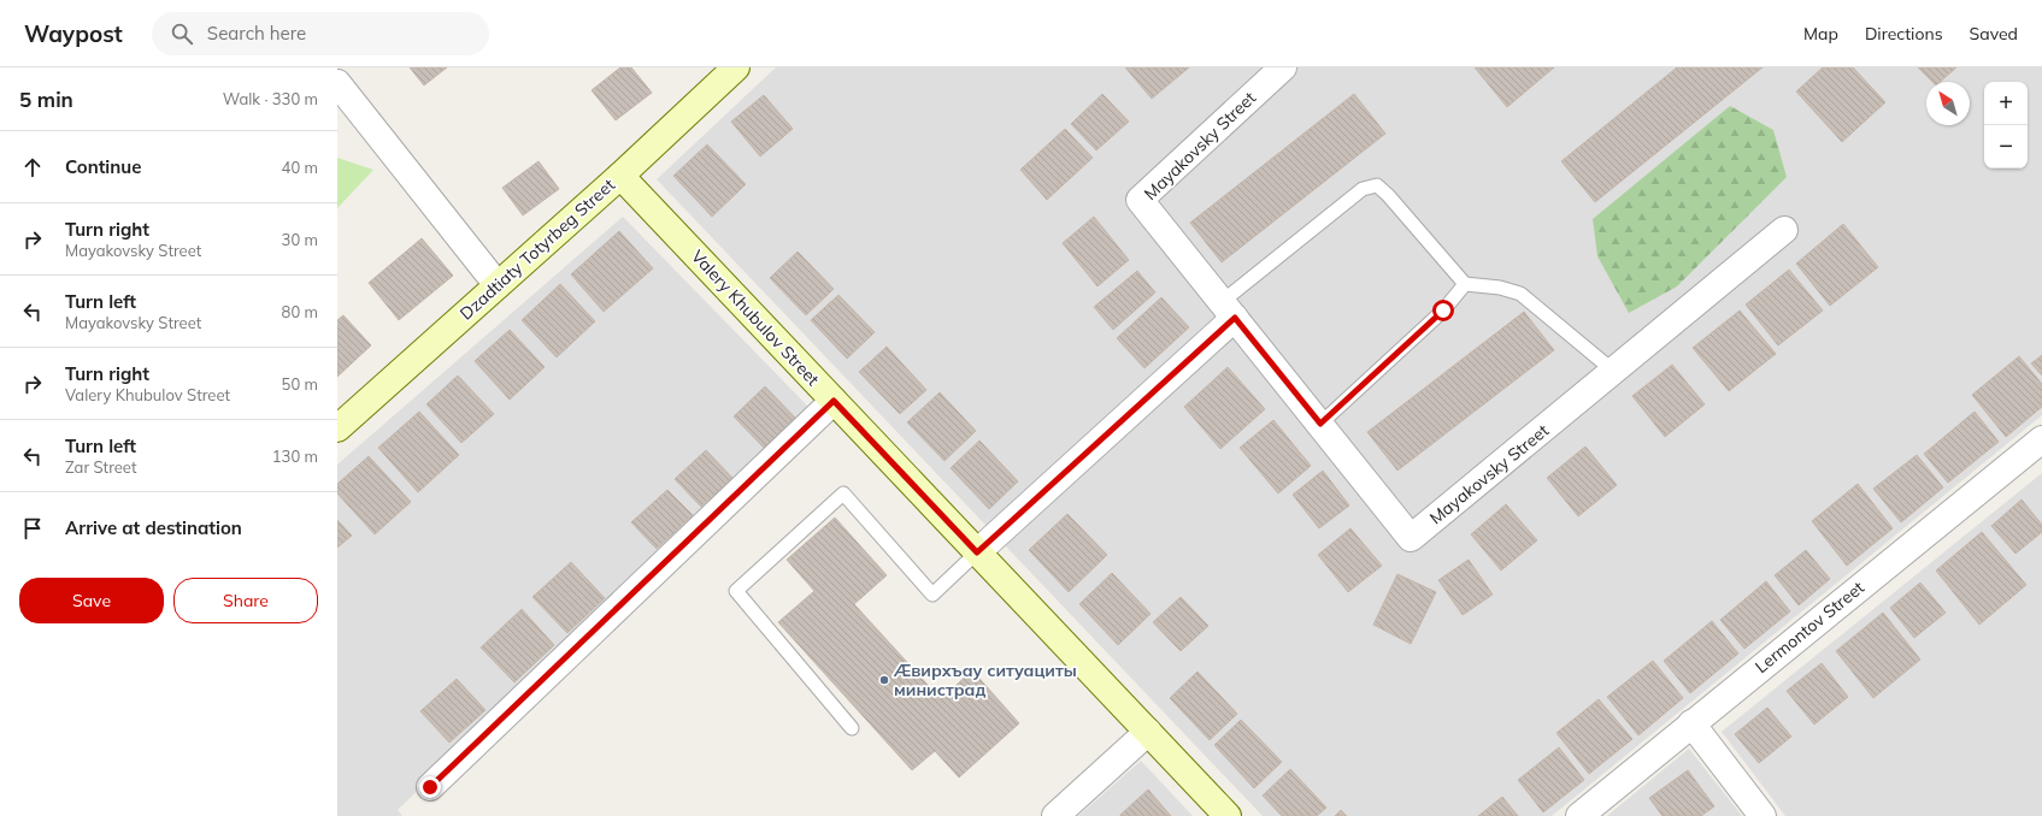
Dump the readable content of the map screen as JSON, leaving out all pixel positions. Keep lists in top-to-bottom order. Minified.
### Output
{"streets":{"street":["Mayakovsky Street","Dzadtiaty Totyrbeg Street","Valery Khubulov Street","Lermontov Street"]},"crossings":[["Dzadtiaty Totyrbeg Street","Valery Khubulov Street"]],"places":["Æвирхъау ситуациты министрад"],"north":"top left","page":{"header":"Waypost","search":"Search here","nav":["Map","Directions","Saved"],"heading":["5 min","Walk · 330 m"],"map_buttons":["+","−"],"list":[["Continue","40 m"],["Turn right","Mayakovsky Street","30 m"],["Turn left","Mayakovsky Street","80 m"],["Turn right","Valery Khubulov Street","50 m"],["Turn left","Zar Street","130 m"],"Arrive at destination"],"buttons":["Save","Share"]}}
